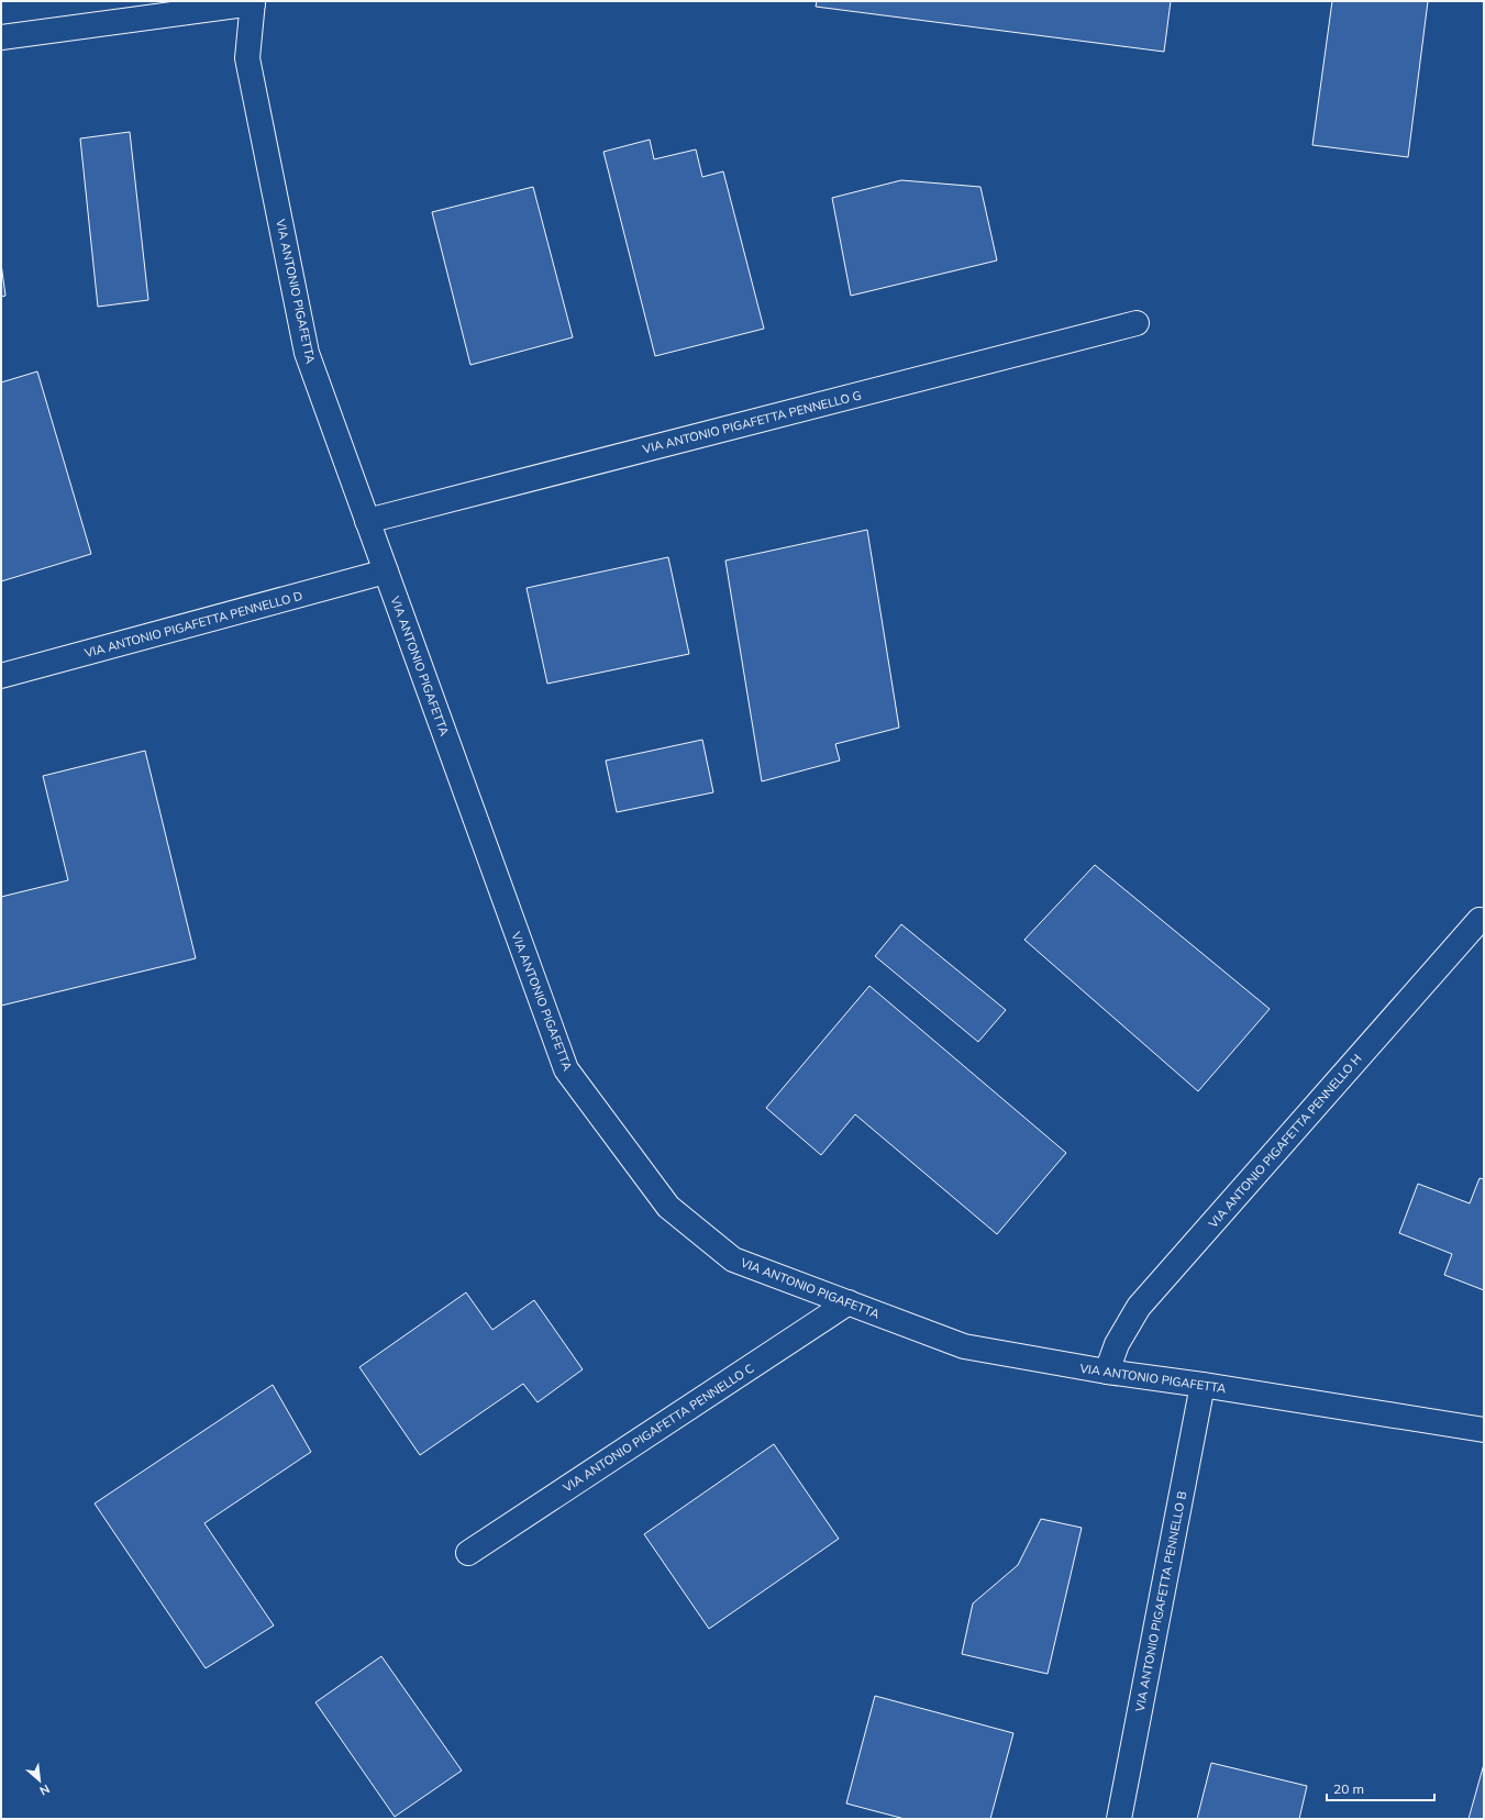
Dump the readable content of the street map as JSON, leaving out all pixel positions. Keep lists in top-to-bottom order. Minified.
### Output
{"streets":{"street":["VIA ANTONIO PIGAFETTA","VIA ANTONIO PIGAFETTA PENNELLO G","VIA ANTONIO PIGAFETTA PENNELLO D","VIA ANTONIO PIGAFETTA PENNELLO H","VIA ANTONIO PIGAFETTA PENNELLO C","VIA ANTONIO PIGAFETTA PENNELLO B"]},"crossings":[["VIA ANTONIO PIGAFETTA","VIA ANTONIO PIGAFETTA PENNELLO G"],["VIA ANTONIO PIGAFETTA","VIA ANTONIO PIGAFETTA PENNELLO D"],["VIA ANTONIO PIGAFETTA","VIA ANTONIO PIGAFETTA PENNELLO H"],["VIA ANTONIO PIGAFETTA","VIA ANTONIO PIGAFETTA PENNELLO C"],["VIA ANTONIO PIGAFETTA","VIA ANTONIO PIGAFETTA PENNELLO B"]],"scale_bar":"20 m","north":"bottom right"}
